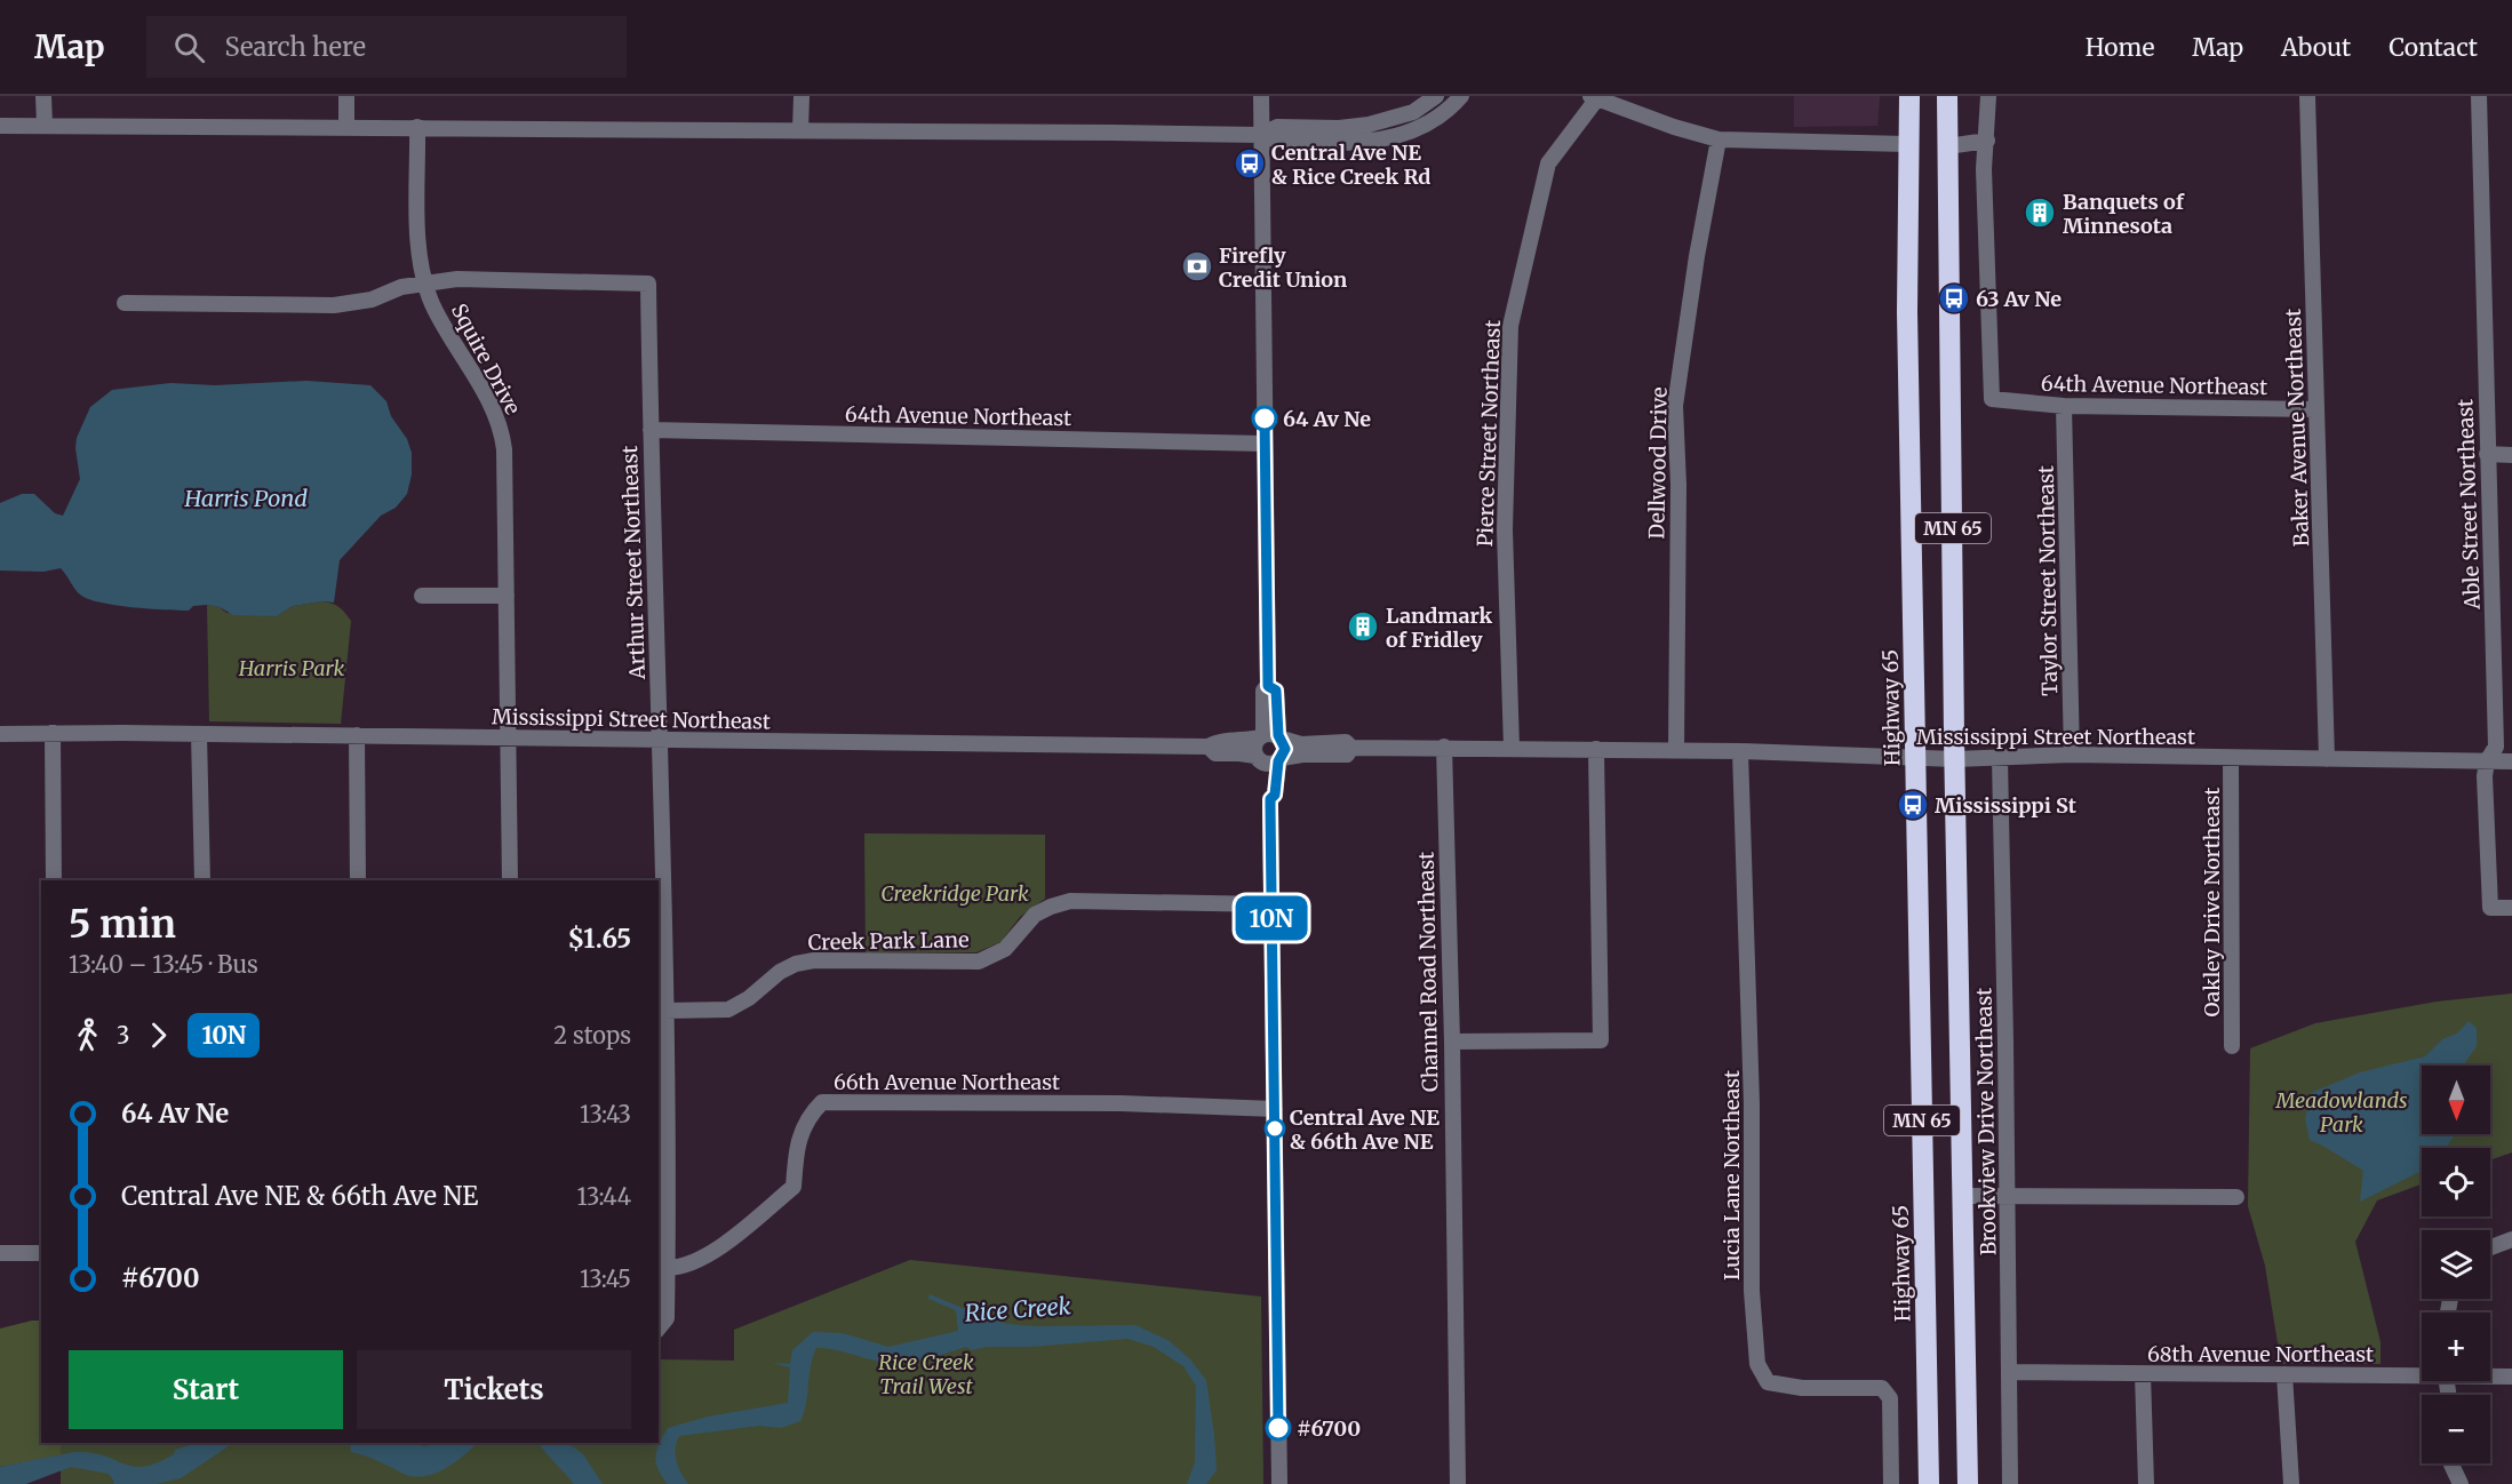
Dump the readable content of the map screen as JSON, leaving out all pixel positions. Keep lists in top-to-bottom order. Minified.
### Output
{"streets":{"highway":["MN 65","Highway 65"],"street":["Squire Drive","64th Avenue Northeast","Baker Avenue Northeast","Pierce Street Northeast","Dellwood Drive","Able Street Northeast","Arthur Street Northeast","Taylor Street Northeast","Mississippi Street Northeast","Oakley Drive Northeast","Creek Park Lane","Channel Road Northeast","66th Avenue Northeast","Brookview Drive Northeast","Lucia Lane Northeast","68th Avenue Northeast"]},"crossings":[["Squire Drive","Arthur Street Northeast"],["Squire Drive","Mississippi Street Northeast"],["64th Avenue Northeast","Baker Avenue Northeast"],["64th Avenue Northeast","Arthur Street Northeast"],["64th Avenue Northeast","Taylor Street Northeast"],["Baker Avenue Northeast","Mississippi Street Northeast"],["Pierce Street Northeast","Mississippi Street Northeast"],["Dellwood Drive","Mississippi Street Northeast"],["Able Street Northeast","Mississippi Street Northeast"],["MN 65","Mississippi Street Northeast"],["Arthur Street Northeast","Mississippi Street Northeast"],["Arthur Street Northeast","Creek Park Lane"],["Arthur Street Northeast","66th Avenue Northeast"],["Taylor Street Northeast","Mississippi Street Northeast"],["Highway 65","Mississippi Street Northeast"],["Mississippi Street Northeast","Oakley Drive Northeast"],["Mississippi Street Northeast","Channel Road Northeast"],["Mississippi Street Northeast","Brookview Drive Northeast"],["Mississippi Street Northeast","Lucia Lane Northeast"],["Brookview Drive Northeast","68th Avenue Northeast"]],"water":["Harris Pond","Rice Creek"],"parks":["Harris Park","Creekridge Park","Meadowlands Park","Rice Creek Trail West"],"places":{"bus stop":["Central Ave NE & Rice Creek Rd","63 Av Ne","Mississippi St"],"building":["Banquets of Minnesota","Landmark of Fridley"],"bank":["Firefly Credit Union"],"other":["64 Av Ne","Central Ave NE & 66th Ave NE","#6700"]},"lines":["bus line 10N"],"north":"bottom","page":{"header":"Map","search":"Search here","nav":["Home","Map","About","Contact"],"on_map":"10N","heading":["5 min","13:40 – 13:45 · Bus","$1.65"],"legs":["3","10N","2 stops"],"map_buttons":["+","−"],"list":[{"name":"64 Av Ne","value":"13:43"},{"name":"Central Ave NE & 66th Ave NE","value":"13:44"},{"name":"#6700","value":"13:45"}],"buttons":["Start","Tickets"]}}
